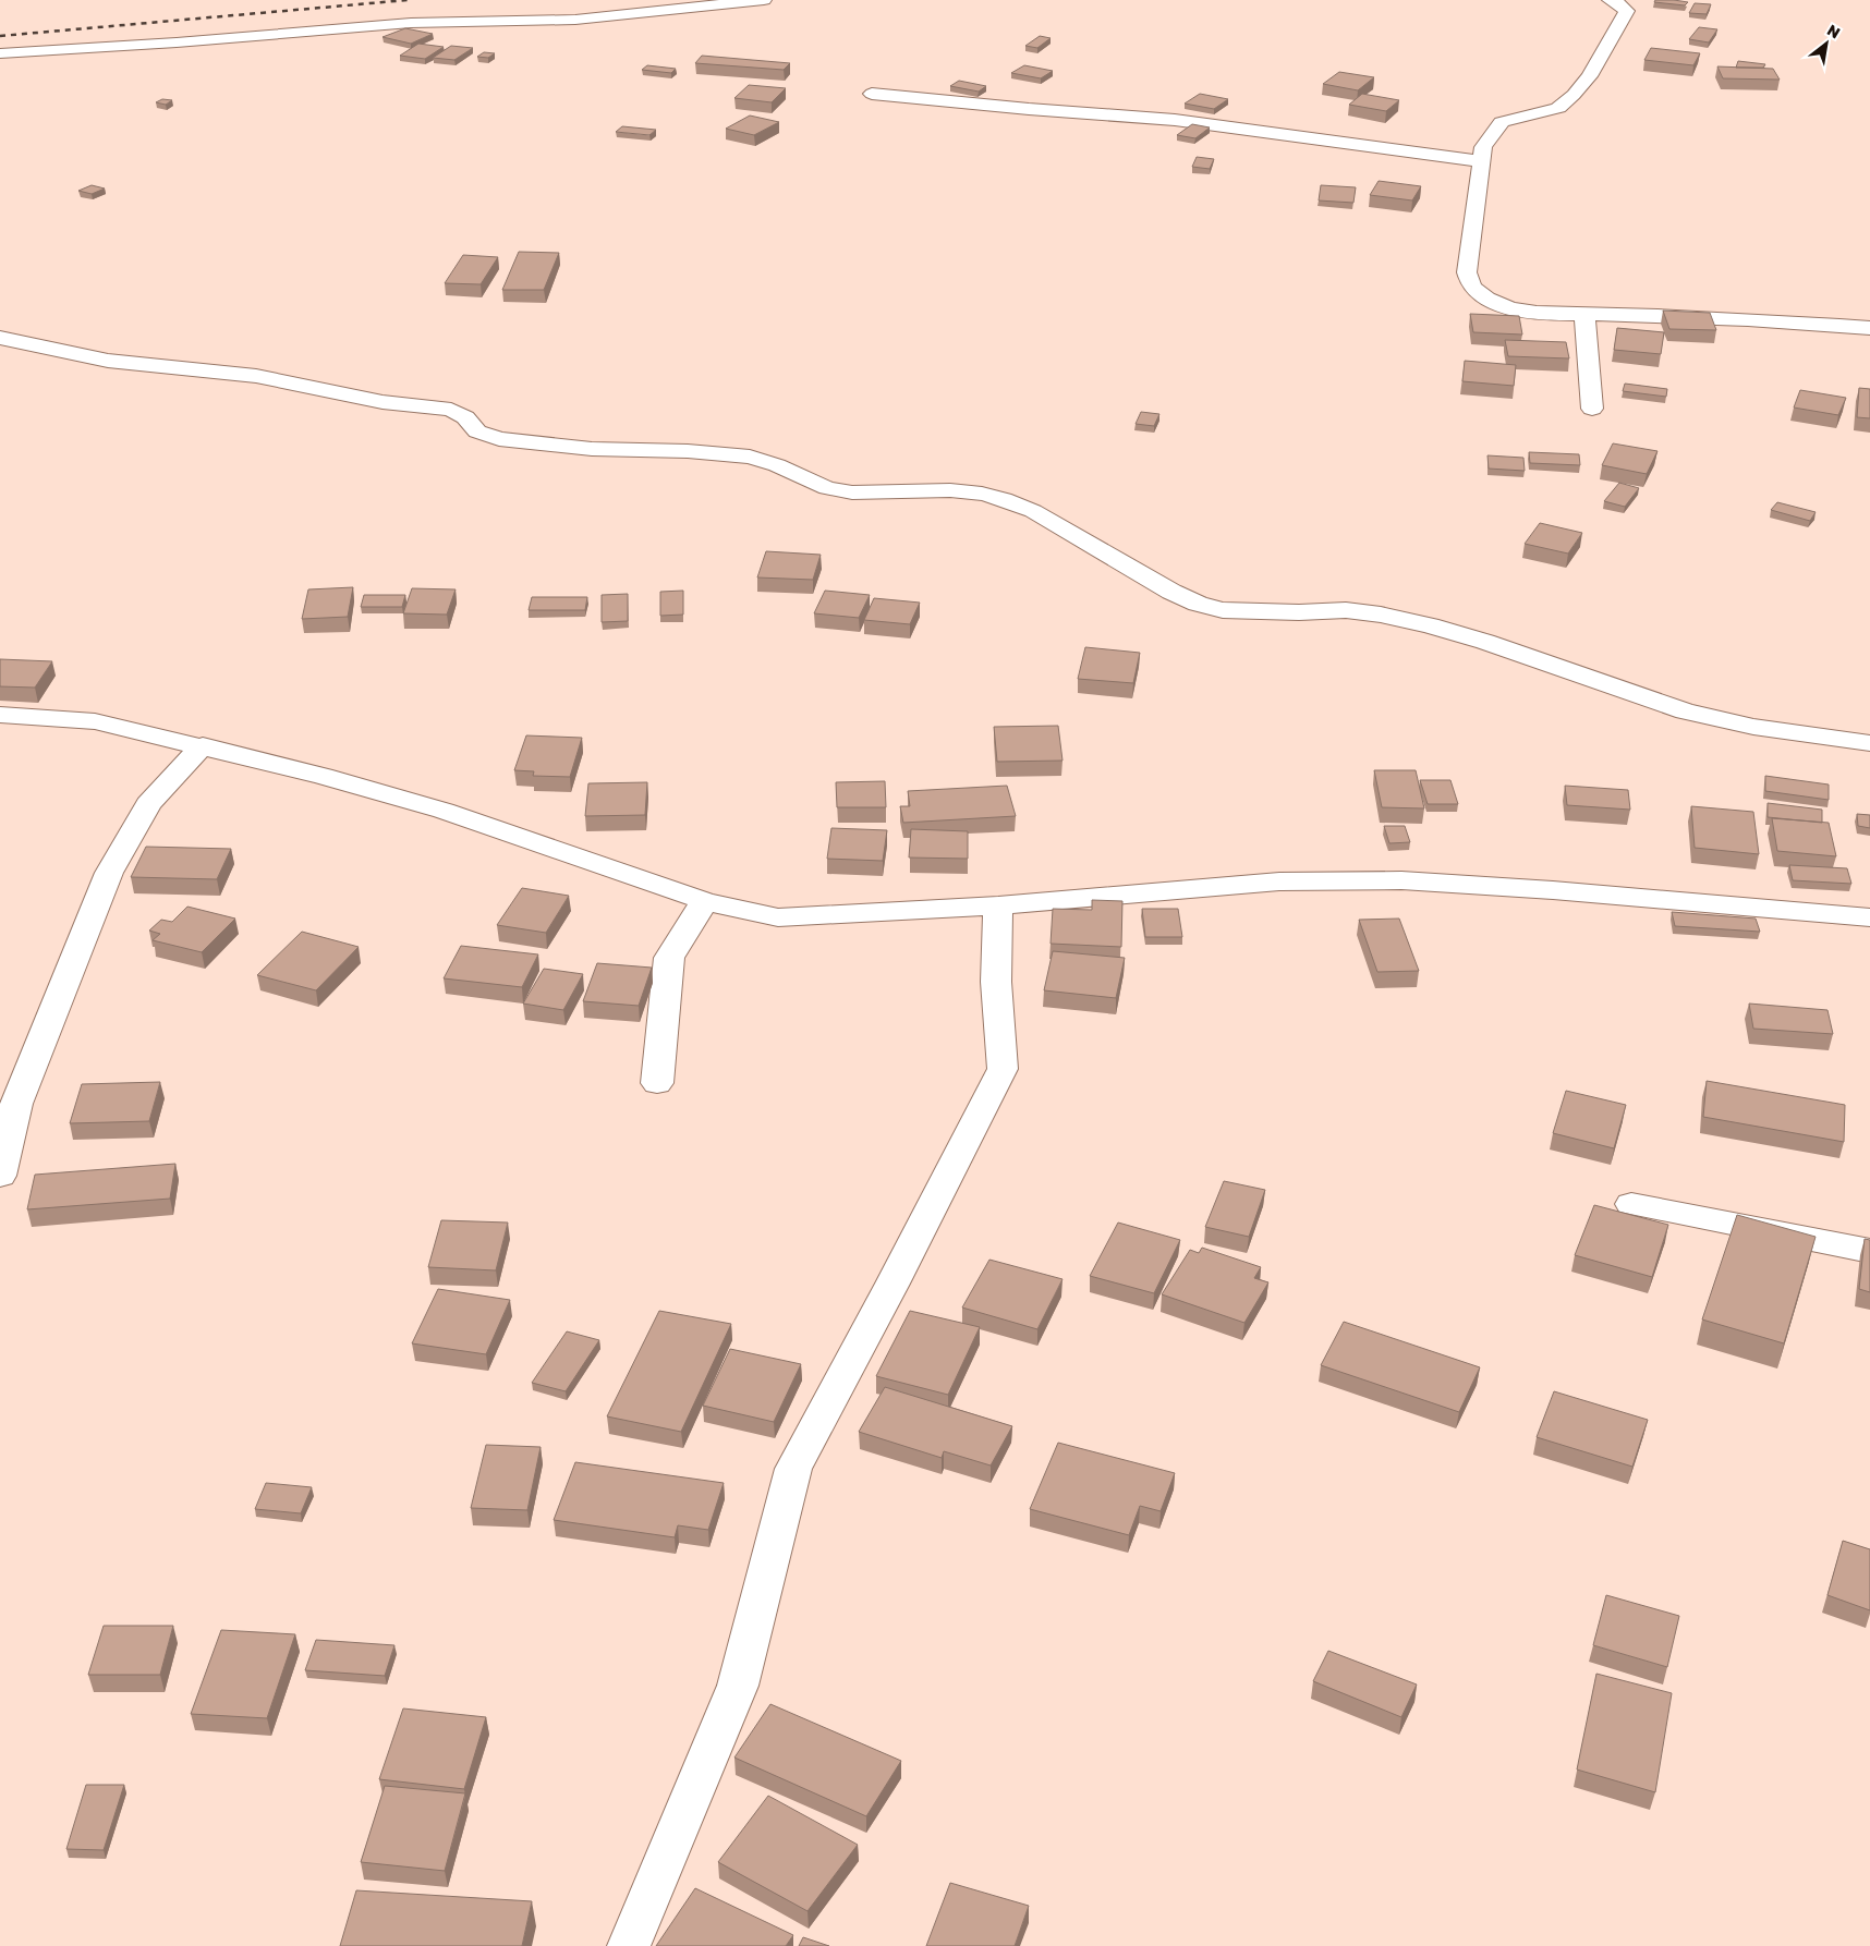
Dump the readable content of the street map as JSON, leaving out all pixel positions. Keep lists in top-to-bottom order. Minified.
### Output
{"north":"top right"}
